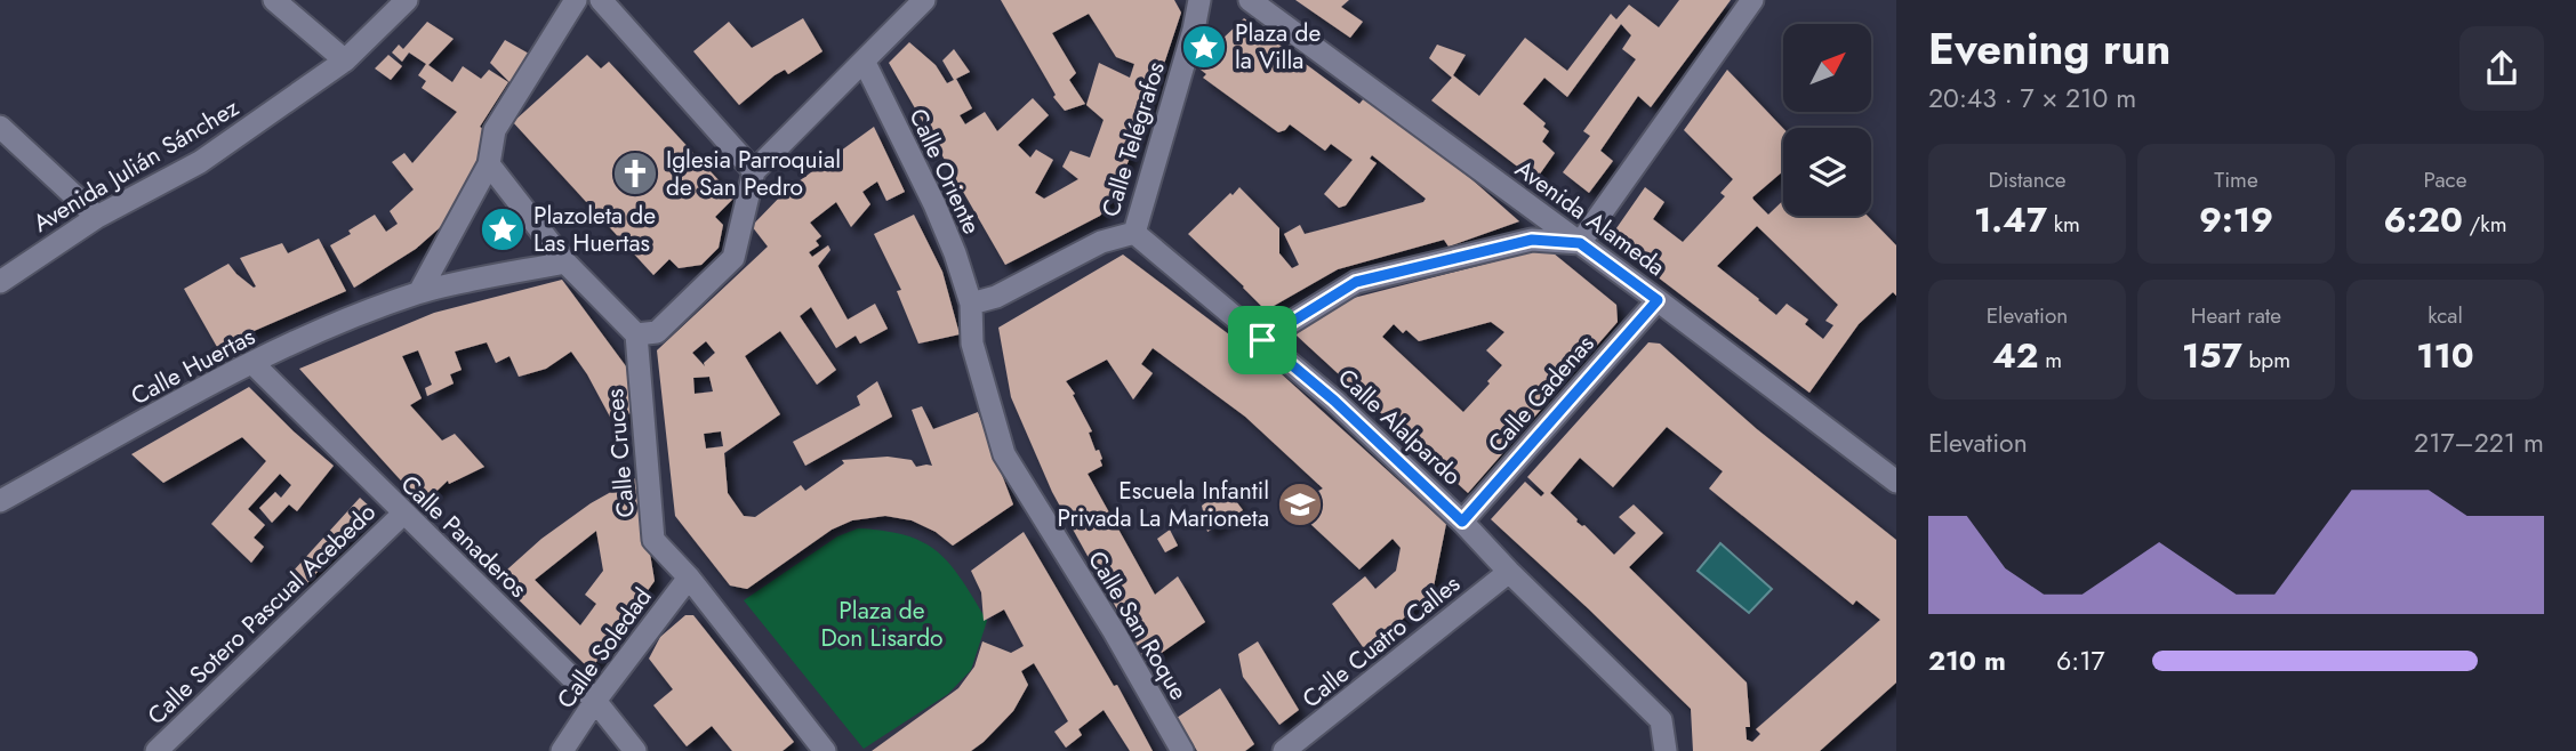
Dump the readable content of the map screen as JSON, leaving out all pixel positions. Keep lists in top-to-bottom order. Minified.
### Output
{"streets":{"street":["Calle Telégrafos","Avenida Julián Sánchez","Calle Oriente","Avenida Alameda","Calle Huertas","Calle Cadenas","Calle Alalpardo","Calle Cruces","Calle Panaderos","Calle Sotero Pascual Acebedo","Calle San Roque","Calle Cuatro Calles","Calle Soledad"]},"crossings":[["Calle Telégrafos","Calle Oriente"],["Calle Telégrafos","Calle Alalpardo"],["Calle Telégrafos","Calle San Roque"],["Calle Oriente","Calle San Roque"],["Avenida Alameda","Calle Cadenas"],["Calle Huertas","Calle Panaderos"],["Calle Cadenas","Calle Alalpardo"],["Calle Alalpardo","Calle Cuatro Calles"],["Calle Cruces","Calle Soledad"],["Calle Panaderos","Calle Sotero Pascual Acebedo"],["Calle Panaderos","Calle Soledad"]],"parks":["Plaza de Don Lisardo"],"places":{"place":["Plaza de la Villa","Plazoleta de Las Huertas"],"church":["Iglesia Parroquial de San Pedro"],"school or university":["Escuela Infantil Privada La Marioneta"]},"north":"top right","page":{"heading":["Evening run","20:43 · 7 × 210 m"],"stats":[["Distance","1.47 km"],["Time","9:19"],["Pace","6:20 /km"],["Elevation","42 m"],["Heart rate","157 bpm"],["kcal","110"]],"chart":["Elevation","217–221 m"],"list":[{"name":"210 m","note":"6:17"}]}}
